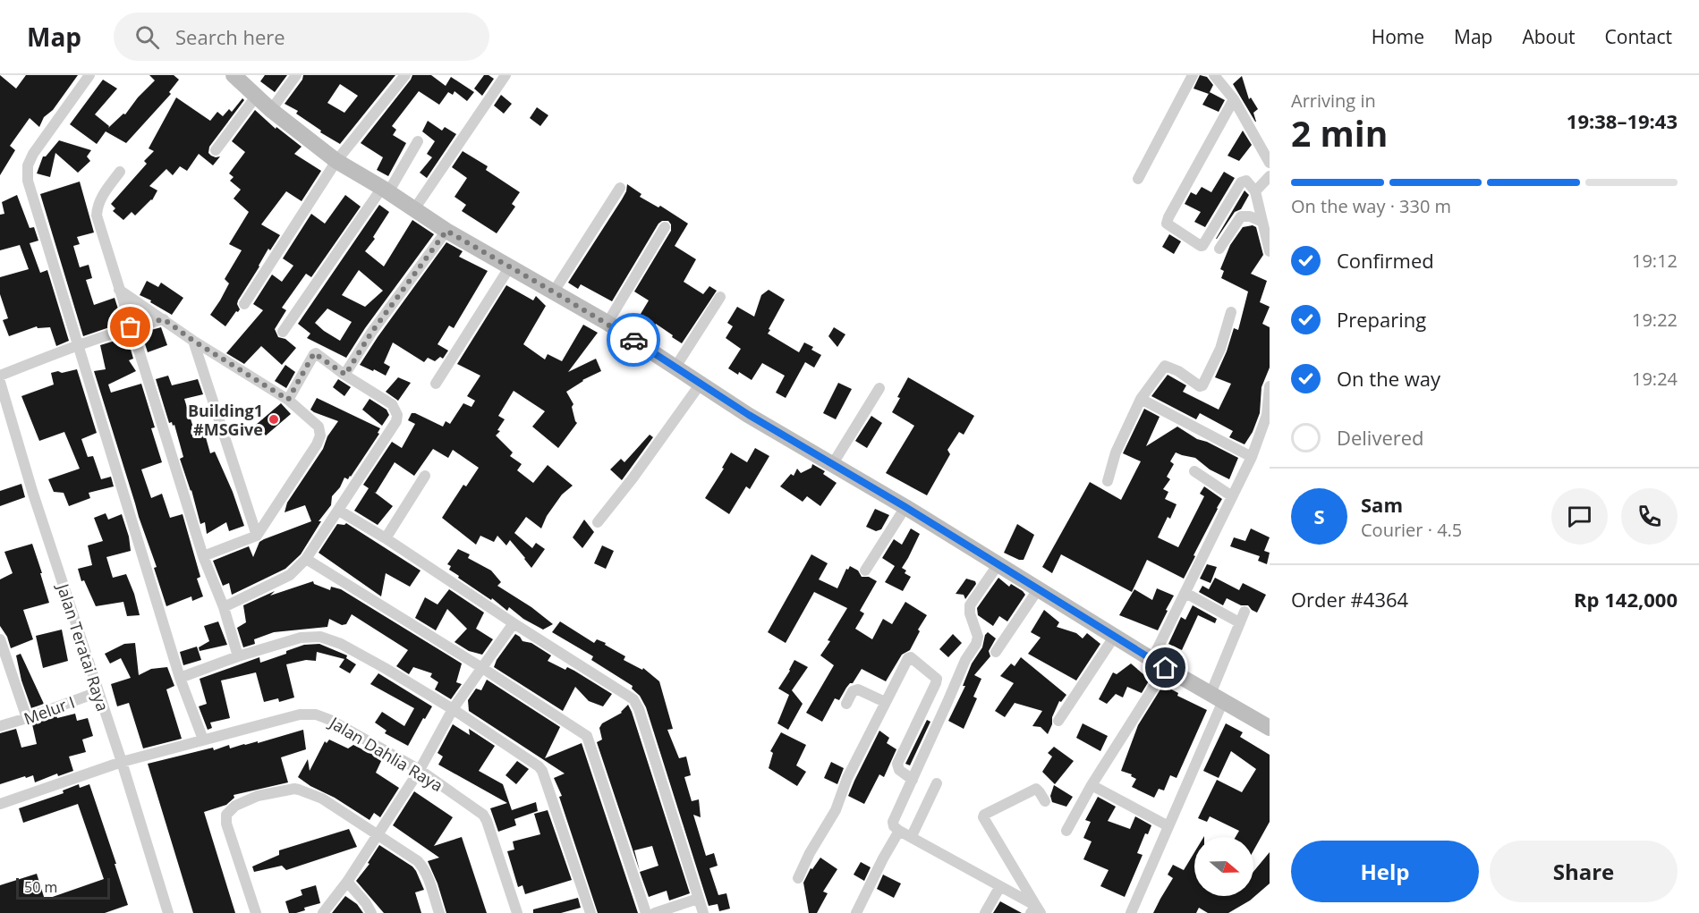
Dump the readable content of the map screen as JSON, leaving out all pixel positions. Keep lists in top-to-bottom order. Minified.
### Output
{"streets":{"street":["Jalan Teratai Raya","Melur I","Jalan Dahlia Raya"]},"crossings":[["Jalan Teratai Raya","Melur I"],["Jalan Teratai Raya","Jalan Dahlia Raya"]],"places":["Building1 #MSGive"],"scale_bar":"50 m","north":"right","page":{"header":"Map","search":"Search here","nav":["Home","Map","About","Contact"],"heading":["2 min","Arriving in","19:38–19:43"],"panel":["Sam","Courier · 4.5","Order #4364","Rp 142,000"],"bar":"On the way · 330 m","list":[["Confirmed","19:12"],["Preparing","19:22"],["On the way","19:24"],"Delivered"],"round":"S","buttons":["Help","Share"],"scale":"50 m"}}
